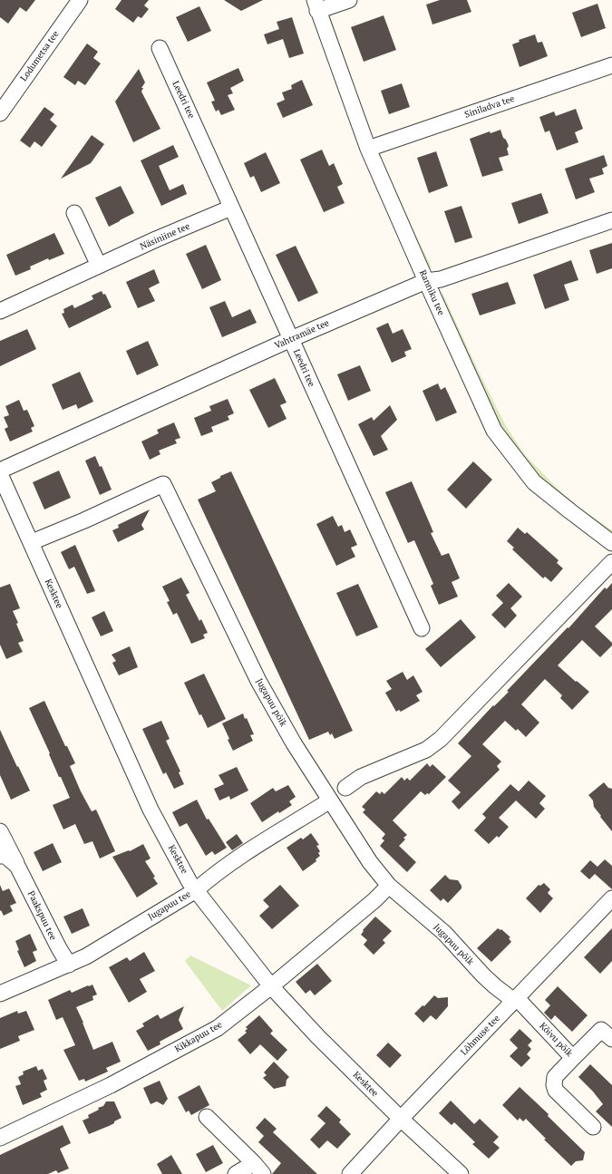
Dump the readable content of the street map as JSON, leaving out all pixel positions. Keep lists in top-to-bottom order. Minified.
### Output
{"streets":{"street":["Lodumetsa tee","Leedri tee","Siniladva tee","Näsiniine tee","Ranniku tee","Vahtramäe tee","Kesktee","Jugapuu põik","Jugapuu tee","Paakspuu tee","Lõhmuse tee","Kikkapuu tee","Kõivu põik"]},"crossings":[["Leedri tee","Näsiniine tee"],["Leedri tee","Vahtramäe tee"],["Siniladva tee","Ranniku tee"],["Ranniku tee","Vahtramäe tee"],["Kesktee","Jugapuu põik"],["Kesktee","Jugapuu tee"],["Kesktee","Lõhmuse tee"],["Kesktee","Kikkapuu tee"],["Jugapuu põik","Jugapuu tee"],["Jugapuu põik","Lõhmuse tee"],["Jugapuu põik","Kikkapuu tee"],["Jugapuu põik","Kõivu põik"],["Jugapuu tee","Paakspuu tee"],["Lõhmuse tee","Kõivu põik"]]}
